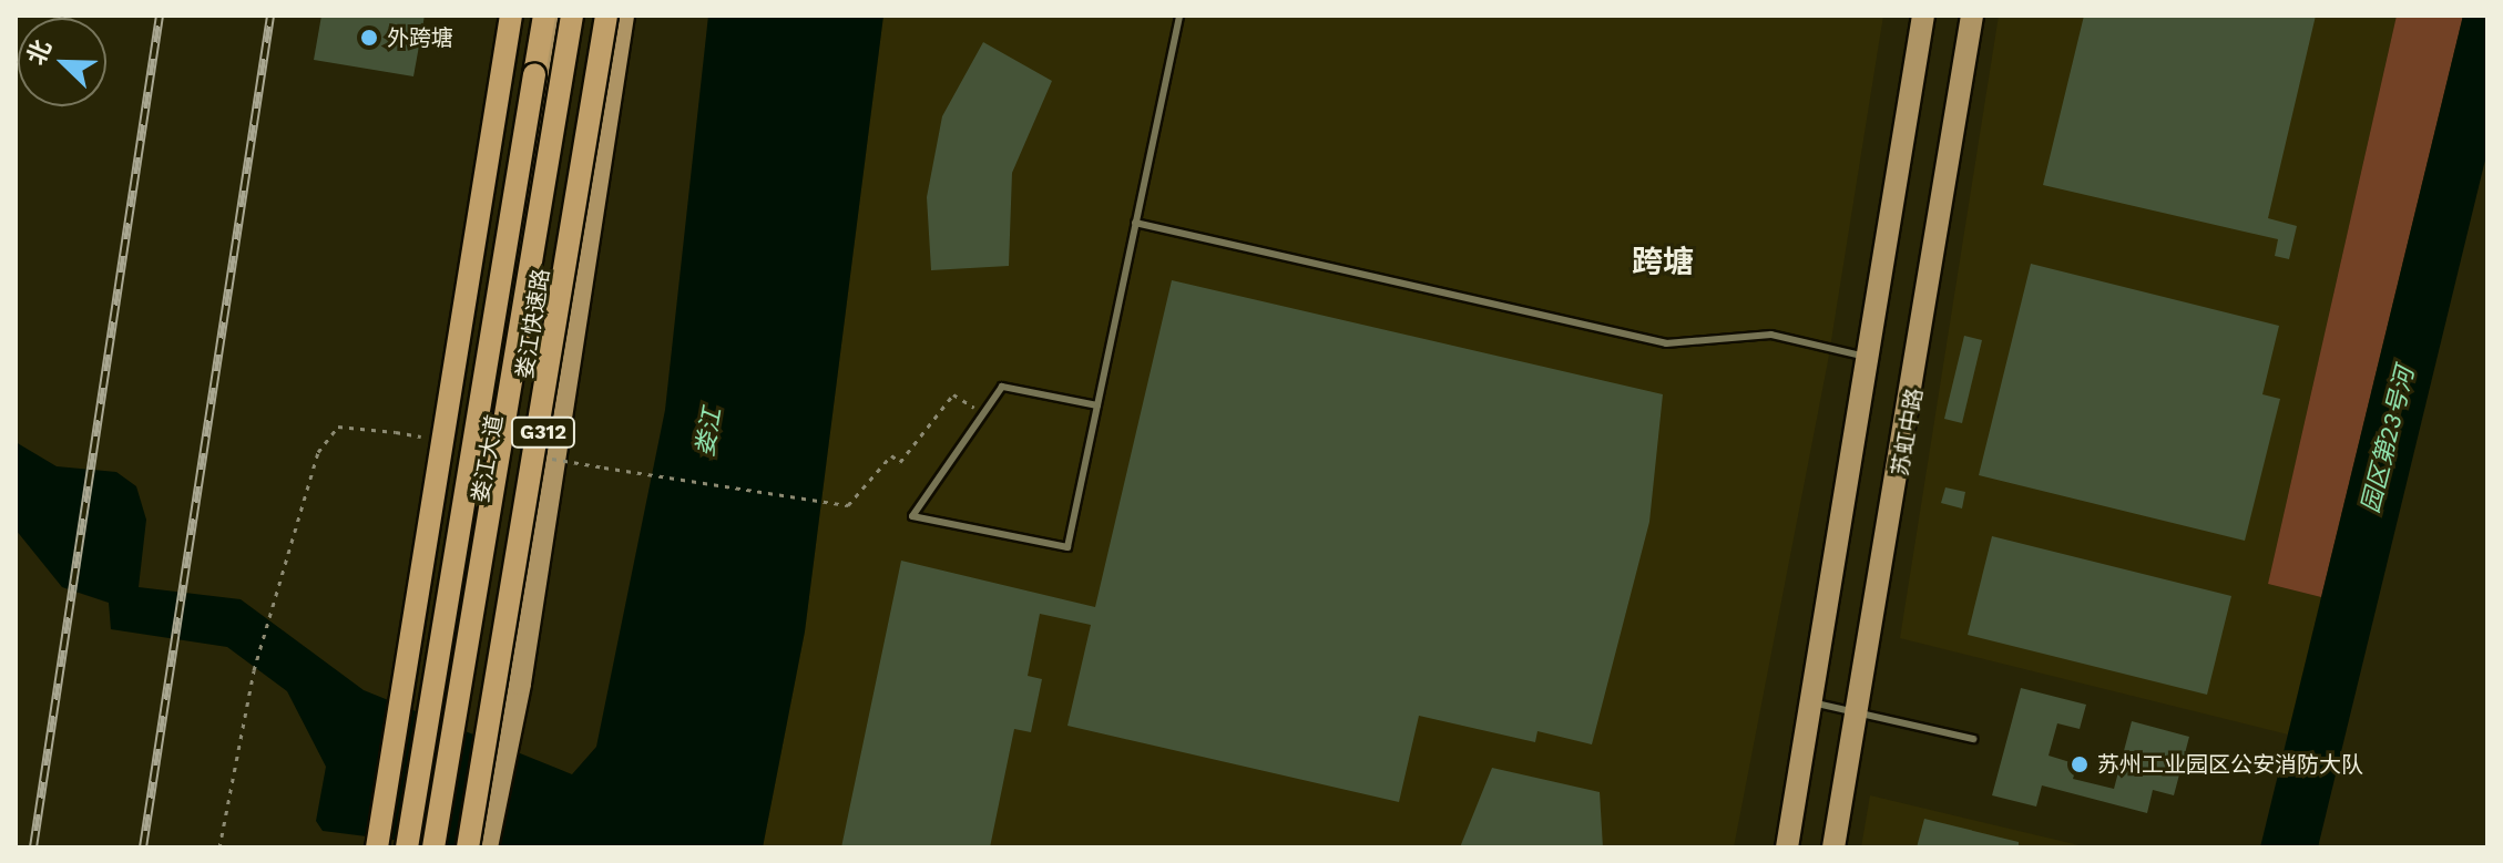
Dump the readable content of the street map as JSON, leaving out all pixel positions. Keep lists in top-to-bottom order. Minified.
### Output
{"streets":{"highway":["娄江快速路","G312"],"main road":["苏虹中路","娄江大道"]},"districts":["跨塘"],"water":["娄江","园区第23号河"],"places":["外跨塘","苏州工业园区公安消防大队"],"north":"top left"}
